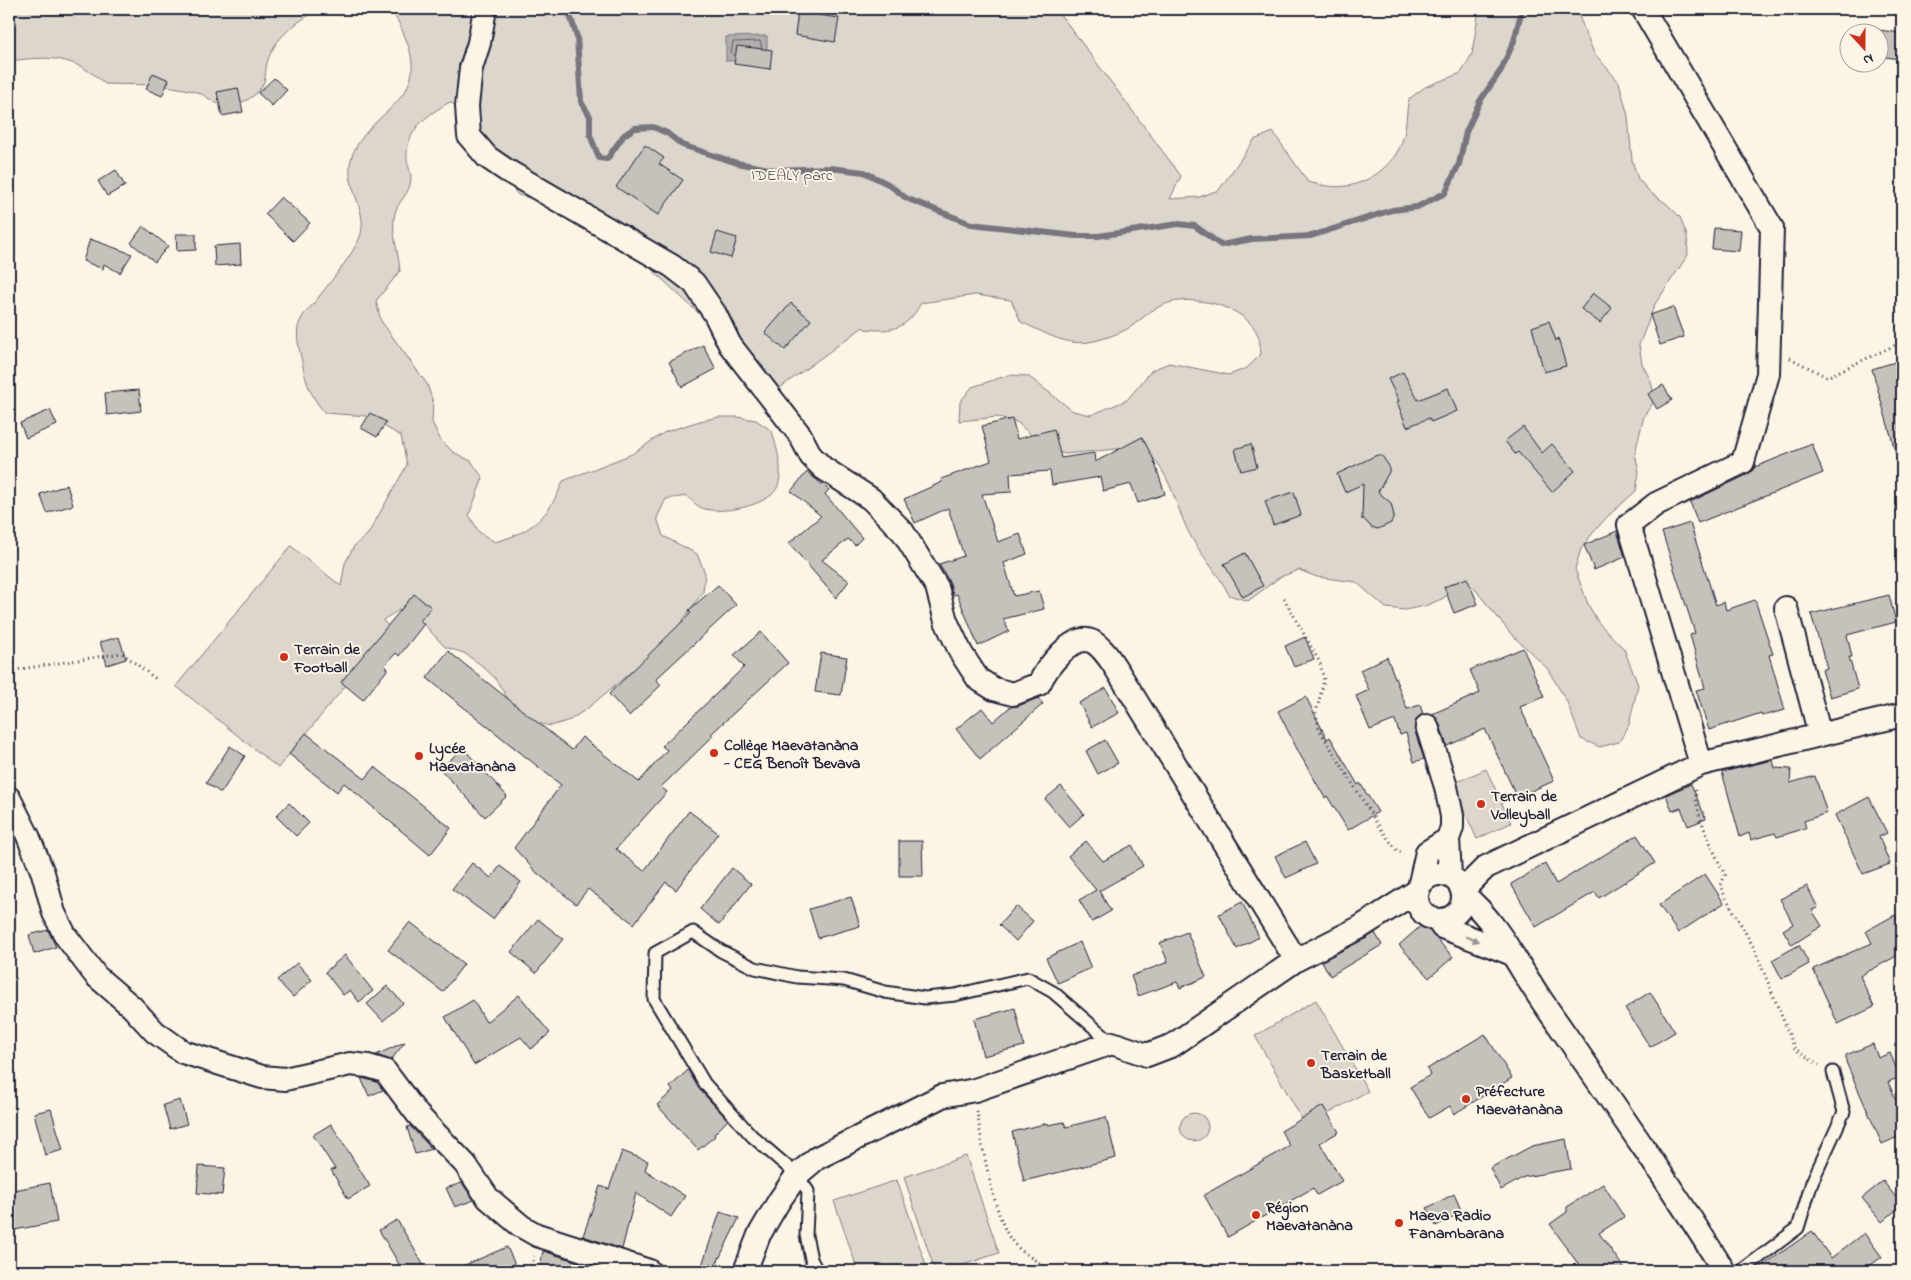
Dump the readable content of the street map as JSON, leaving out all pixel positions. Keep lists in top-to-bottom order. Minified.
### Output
{"parks":["IDEALY parc"],"places":["Terrain de Football","Collège Maevatanàna - CEG Benoît Bevava","Lycée Maevatanàna","Terrain de Volleyball","Terrain de Basketball","Préfecture Maevatanàna","Région Maevatanàna","Maeva Radio Fanambarana"],"north":"bottom"}
